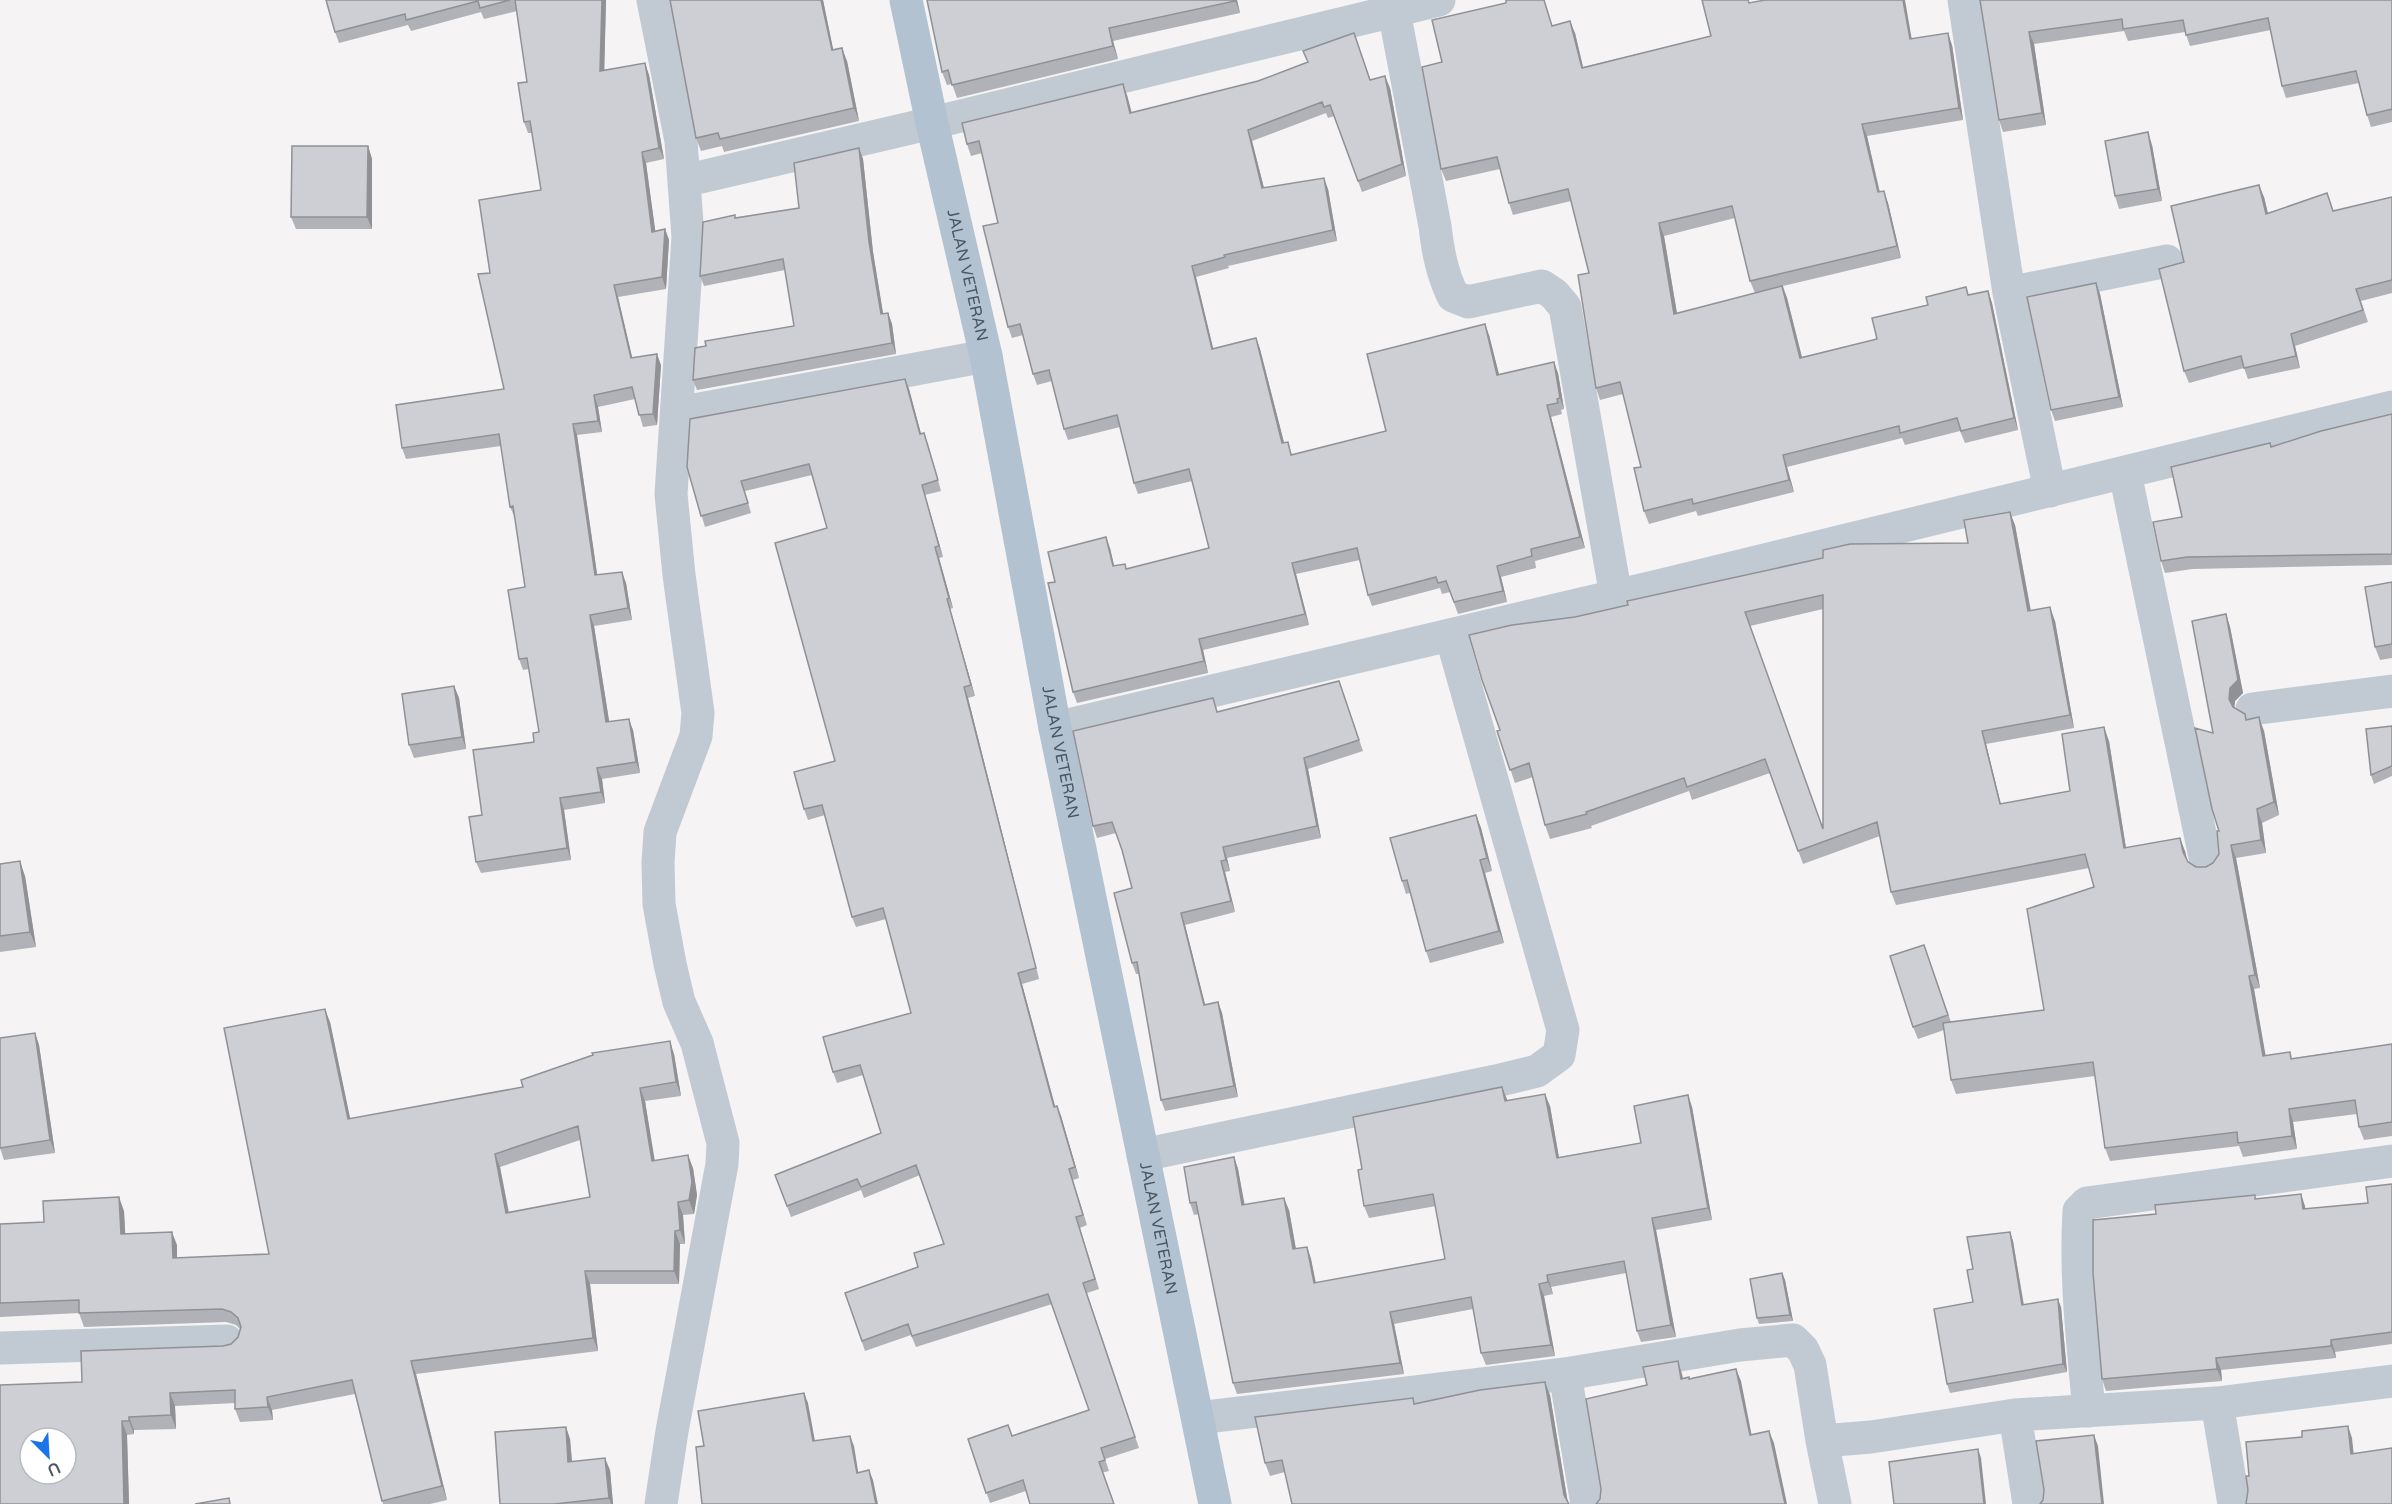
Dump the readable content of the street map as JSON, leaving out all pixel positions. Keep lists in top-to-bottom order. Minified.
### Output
{"streets":{"main road":["JALAN VETERAN"]},"north":"bottom right"}
